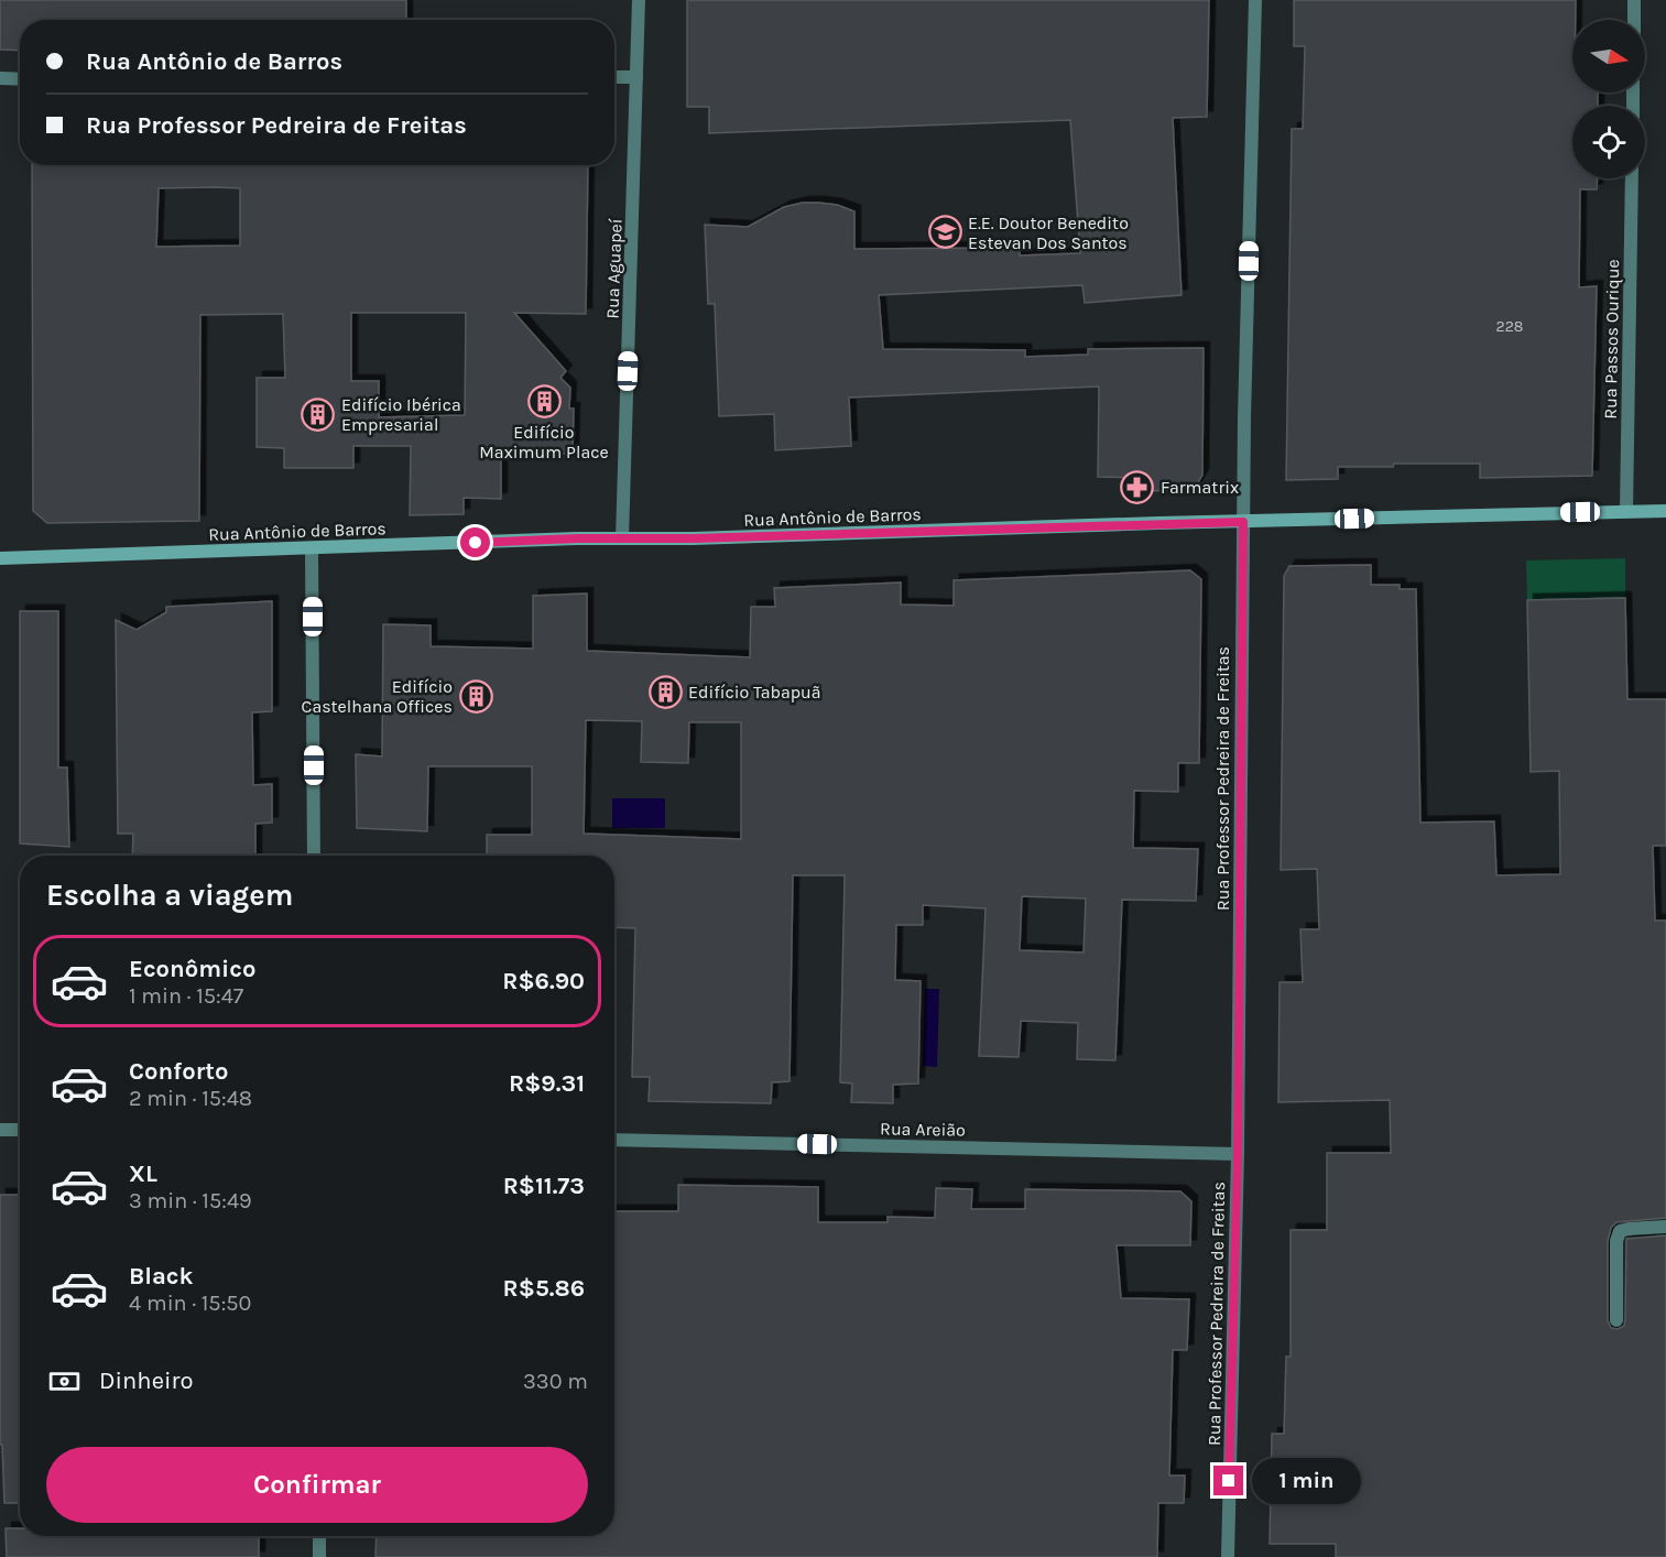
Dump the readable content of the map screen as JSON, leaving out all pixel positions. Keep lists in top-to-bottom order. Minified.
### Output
{"streets":{"main road":["Rua Antônio de Barros"],"street":["Rua Aguapeí","Rua Passos Ourique","Rua Professor Pedreira de Freitas","Rua Areião"]},"crossings":[["Rua Aguapeí","Rua Antônio de Barros"],["Rua Passos Ourique","Rua Antônio de Barros"],["Rua Antônio de Barros","Rua Professor Pedreira de Freitas"],["Rua Professor Pedreira de Freitas","Rua Areião"]],"places":{"school or university":["E.E. Doutor Benedito Estevan Dos Santos"],"building":["Edifício Maximum Place","Edifício Ibérica Empresarial","Edifício Tabapuã","Edifício Castelhana Offices"],"pharmacy":["Farmatrix"]},"house_numbers":["228"],"north":"right","page":{"banner":["Rua Antônio de Barros","Rua Professor Pedreira de Freitas"],"heading":"Escolha a viagem","list":[{"name":"Econômico","note":"1 min · 15:47","value":"R$6.90"},{"name":"Conforto","note":"2 min · 15:48","value":"R$9.31"},{"name":"XL","note":"3 min · 15:49","value":"R$11.73"},{"name":"Black","note":"4 min · 15:50","value":"R$5.86"}],"pay":["Dinheiro","330 m"],"buttons":"Confirmar","bubble":"1 min"}}
